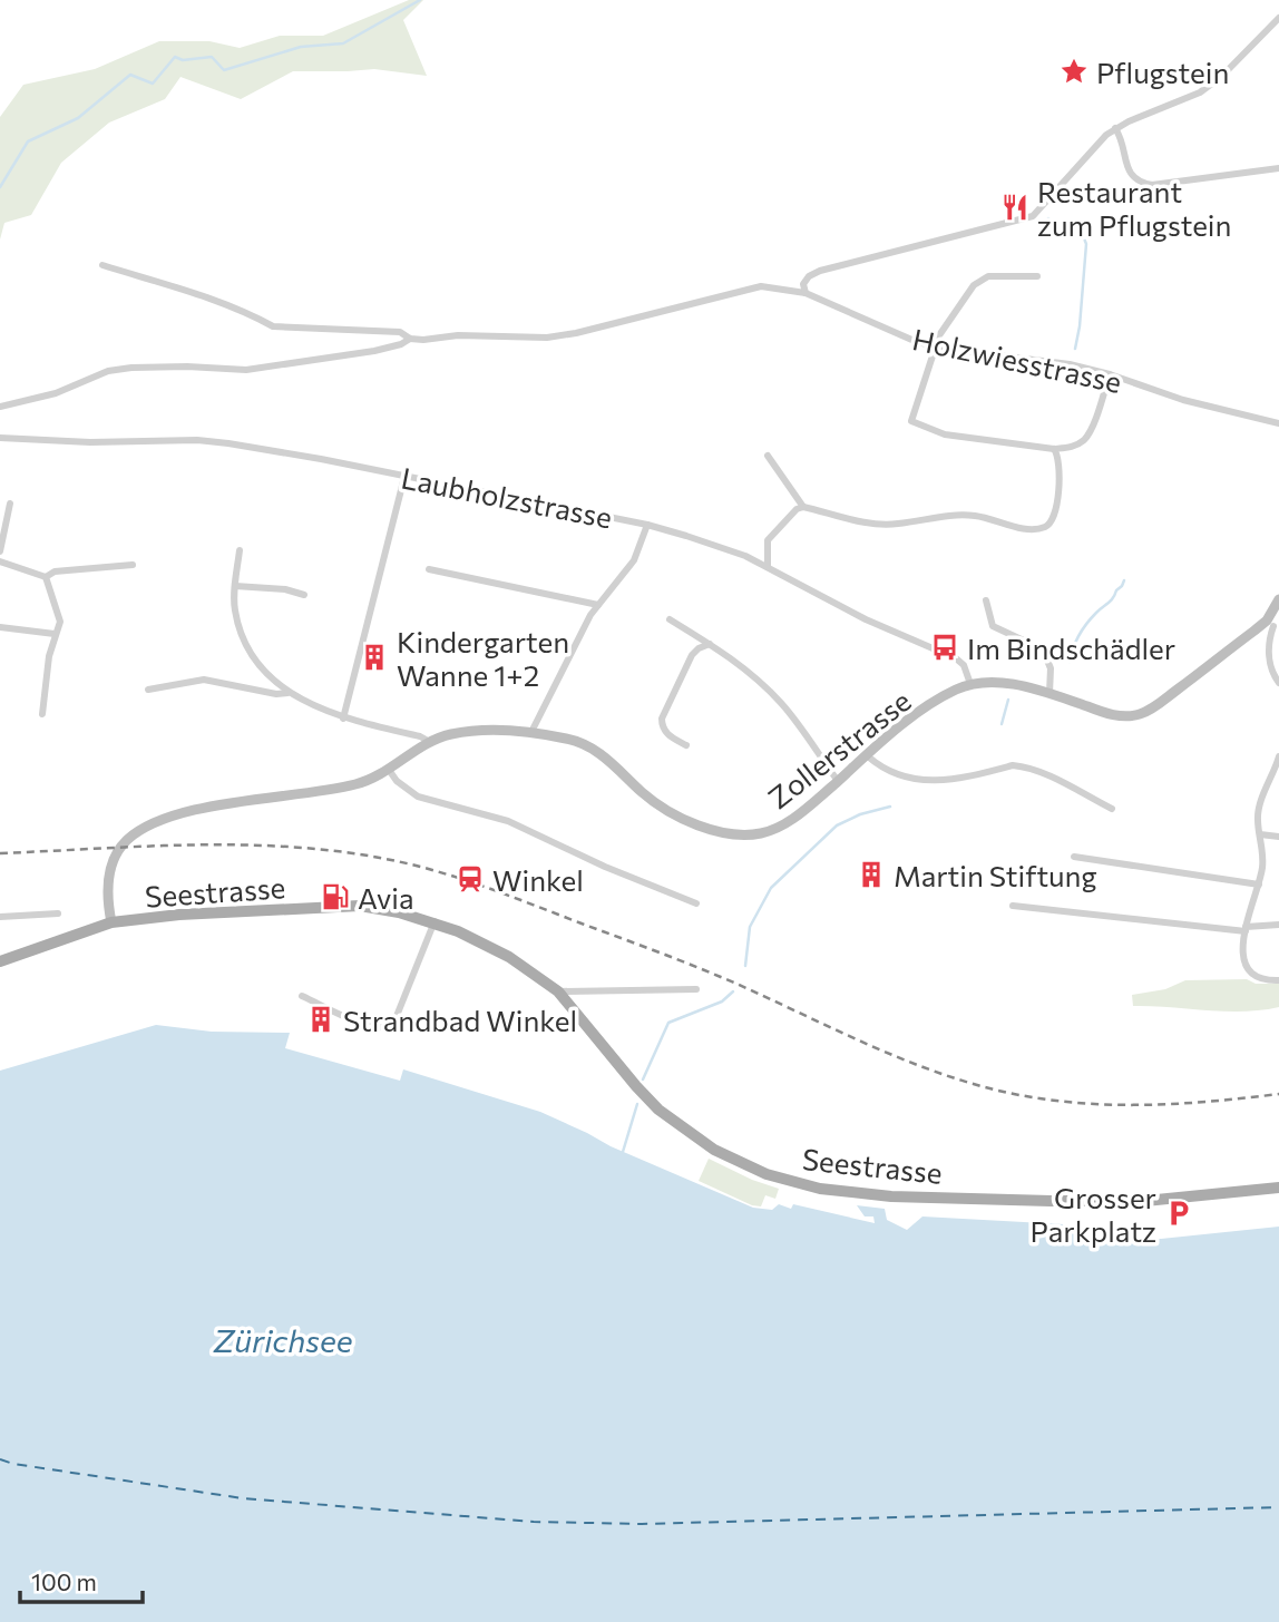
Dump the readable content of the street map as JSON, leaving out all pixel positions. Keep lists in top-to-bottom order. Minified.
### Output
{"streets":{"main road":["Seestrasse"],"street":["Holzwiesstrasse","Laubholzstrasse","Zollerstrasse"]},"crossings":[["Laubholzstrasse","Zollerstrasse"],["Zollerstrasse","Seestrasse"]],"water":["Zürichsee"],"places":{"place":["Pflugstein"],"restaurant":["Restaurant zum Pflugstein"],"bus stop":["Im Bindschädler"],"building":["Kindergarten Wanne 1+2","Martin Stiftung","Strandbad Winkel"],"station":["Winkel"],"fuel station":["Avia"],"parking":["Grosser Parkplatz"]},"scale_bar":"100 m"}
